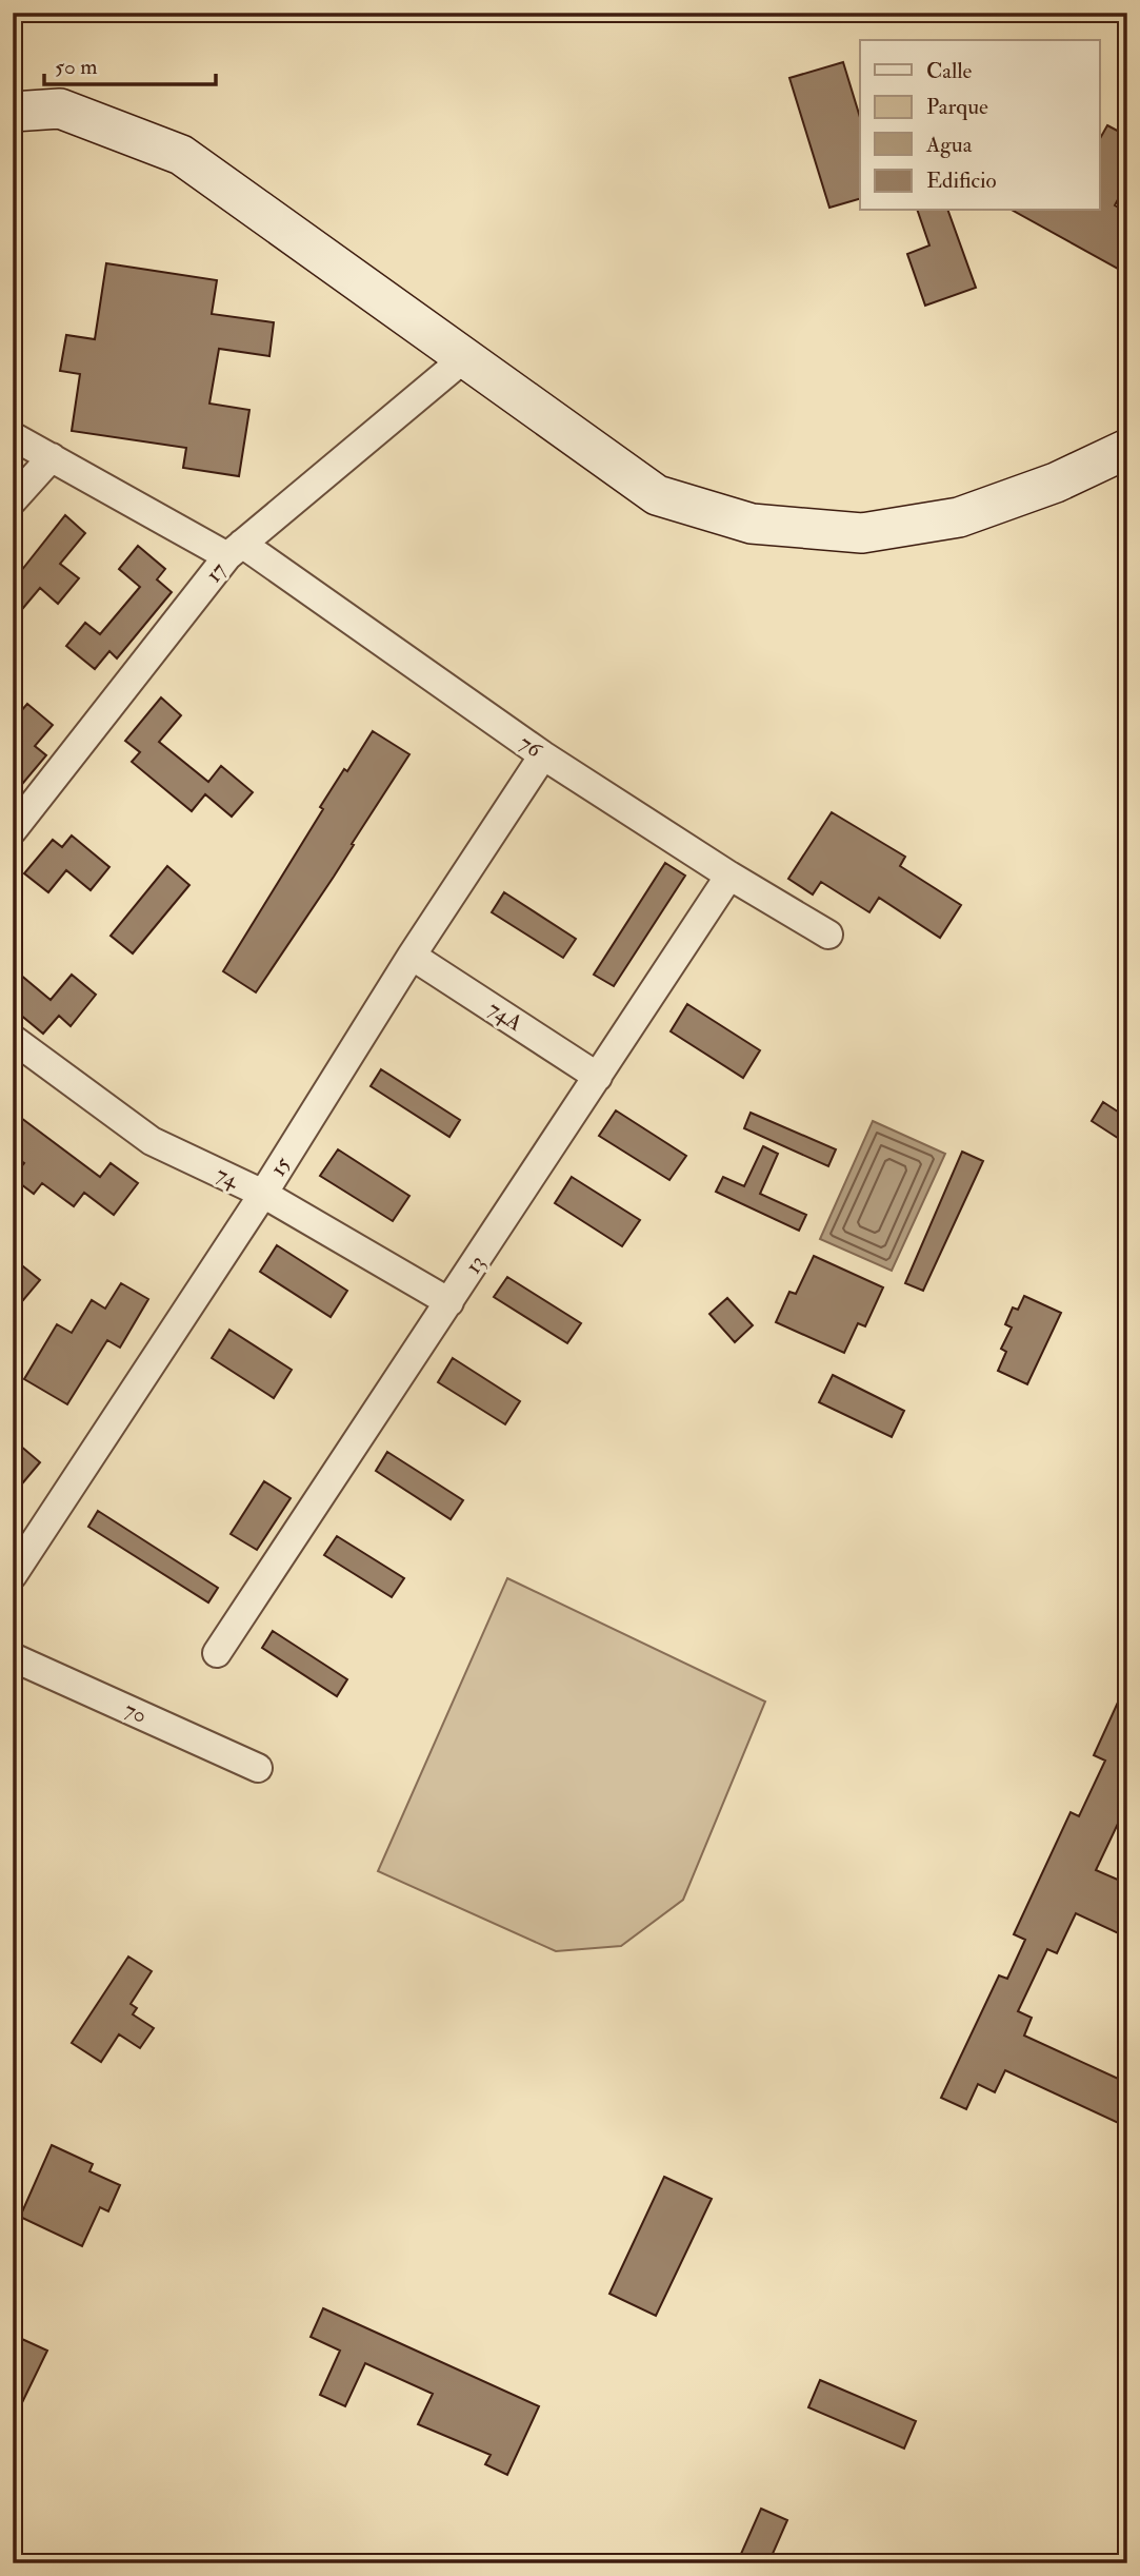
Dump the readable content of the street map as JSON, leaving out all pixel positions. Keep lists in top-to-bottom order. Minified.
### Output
{"streets":{"street":["17","76","74A","15","74","13","70"]},"crossings":[["17","76"],["76","15"],["76","13"],["74A","15"],["74A","13"],["15","74"],["74","13"]],"legend":["Calle","Parque","Agua","Edificio"],"scale_bar":"50 m"}
